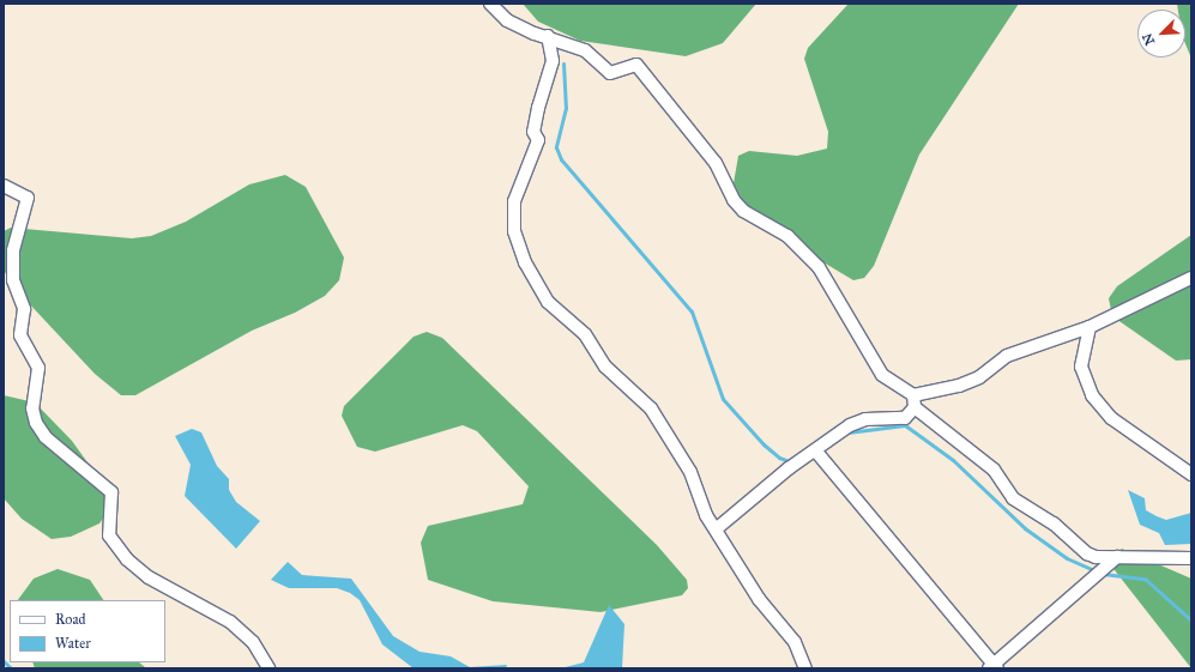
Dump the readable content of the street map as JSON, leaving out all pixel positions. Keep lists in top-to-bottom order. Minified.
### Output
{"legend":["Road","Water"],"north":"bottom left"}
